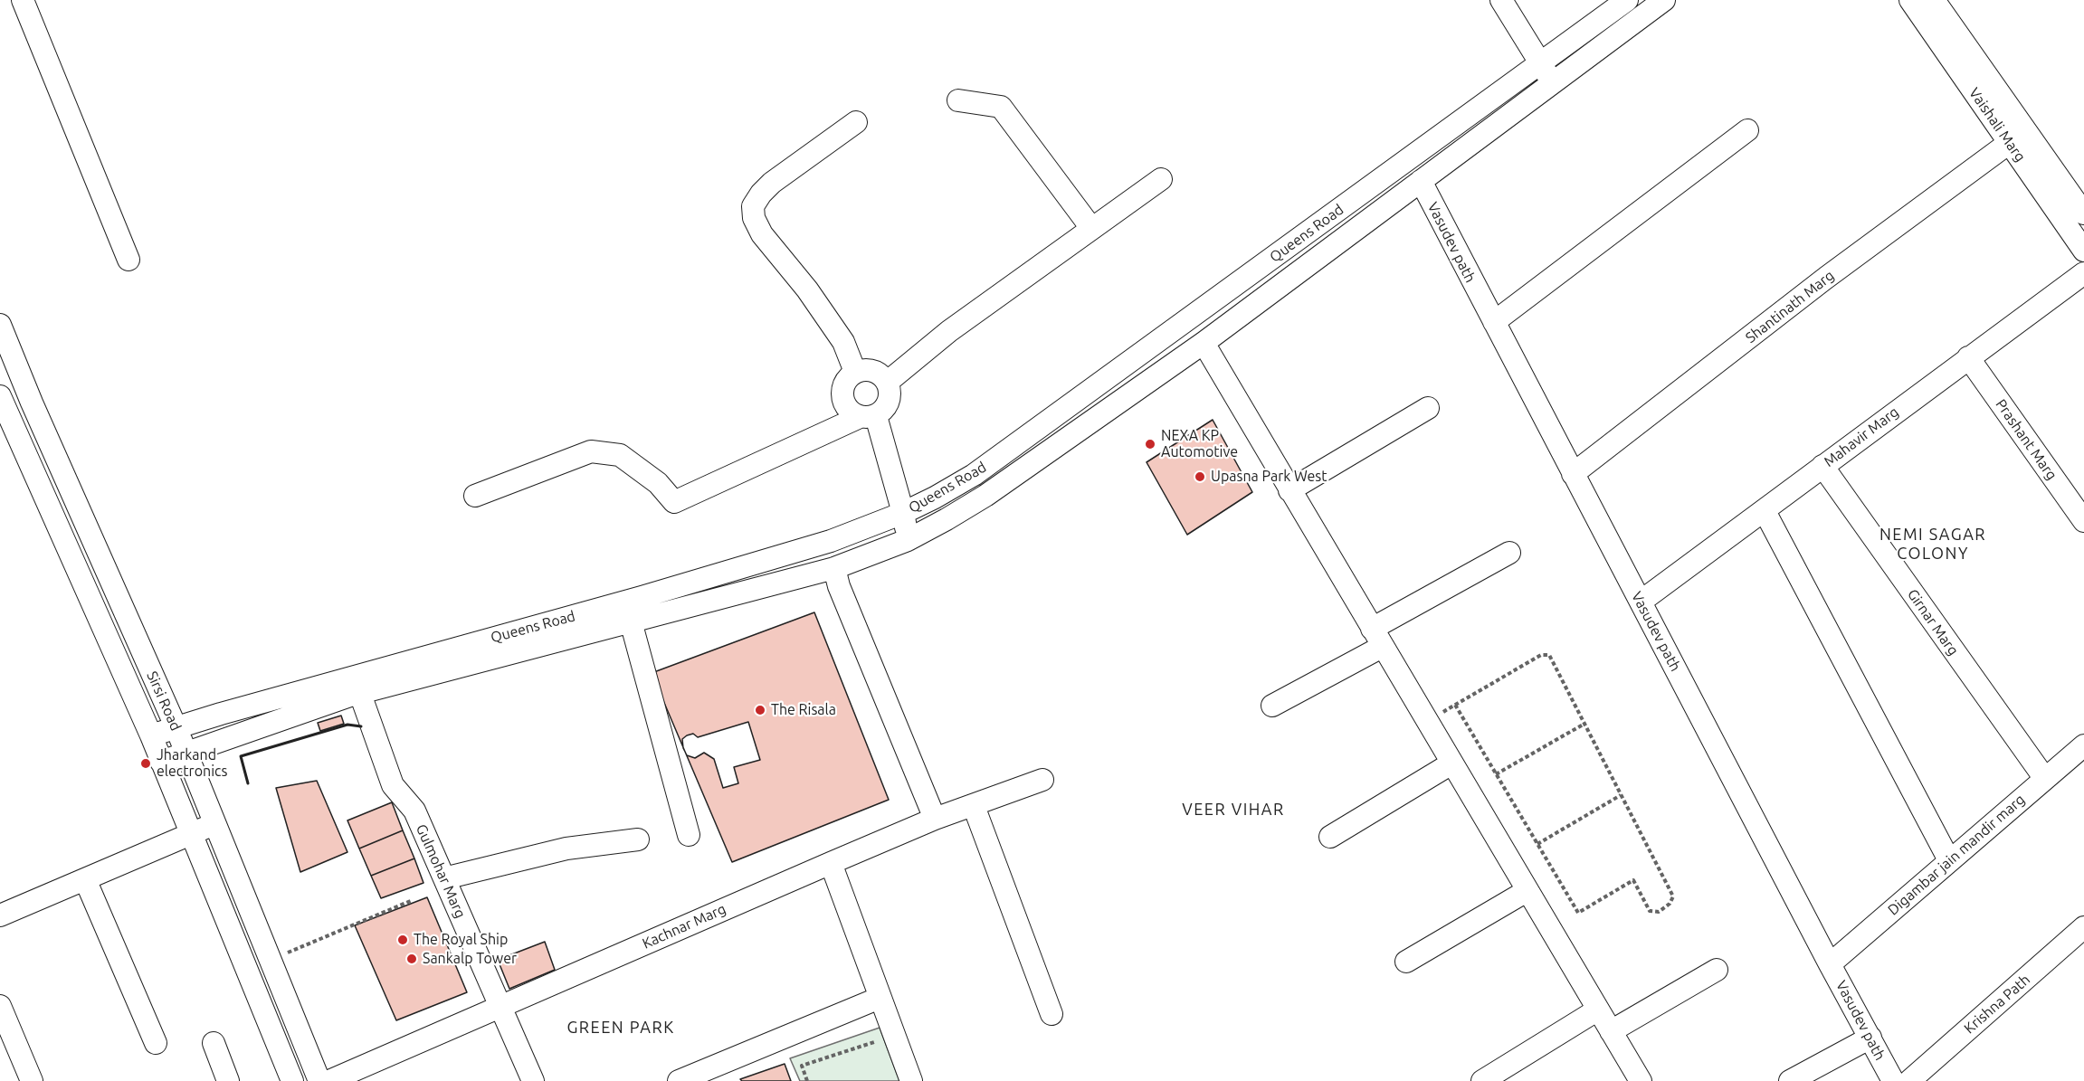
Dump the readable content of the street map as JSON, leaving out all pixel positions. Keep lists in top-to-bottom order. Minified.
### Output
{"streets":{"street":["Vaishali Marg","Queens Road","Vasudev path","Shantinath Marg","Mahavir Marg","Prashant Marg","Girnar Marg","Sirsi Road","Digambar jain mandir marg","Gulmohar Marg","Kachnar Marg","Krishna Path"]},"crossings":[["Vaishali Marg","Shantinath Marg"],["Queens Road","Vasudev path"],["Queens Road","Sirsi Road"],["Queens Road","Gulmohar Marg"],["Vasudev path","Shantinath Marg"],["Vasudev path","Mahavir Marg"],["Vasudev path","Digambar jain mandir marg"],["Mahavir Marg","Prashant Marg"],["Mahavir Marg","Girnar Marg"],["Girnar Marg","Digambar jain mandir marg"],["Gulmohar Marg","Kachnar Marg"]],"districts":["NEMI SAGAR COLONY","VEER VIHAR","GREEN PARK"],"places":["NEXA KP Automotive","Upasna Park West","The Risala","Jharkand electronics","The Royal Ship","Sankalp Tower"]}
